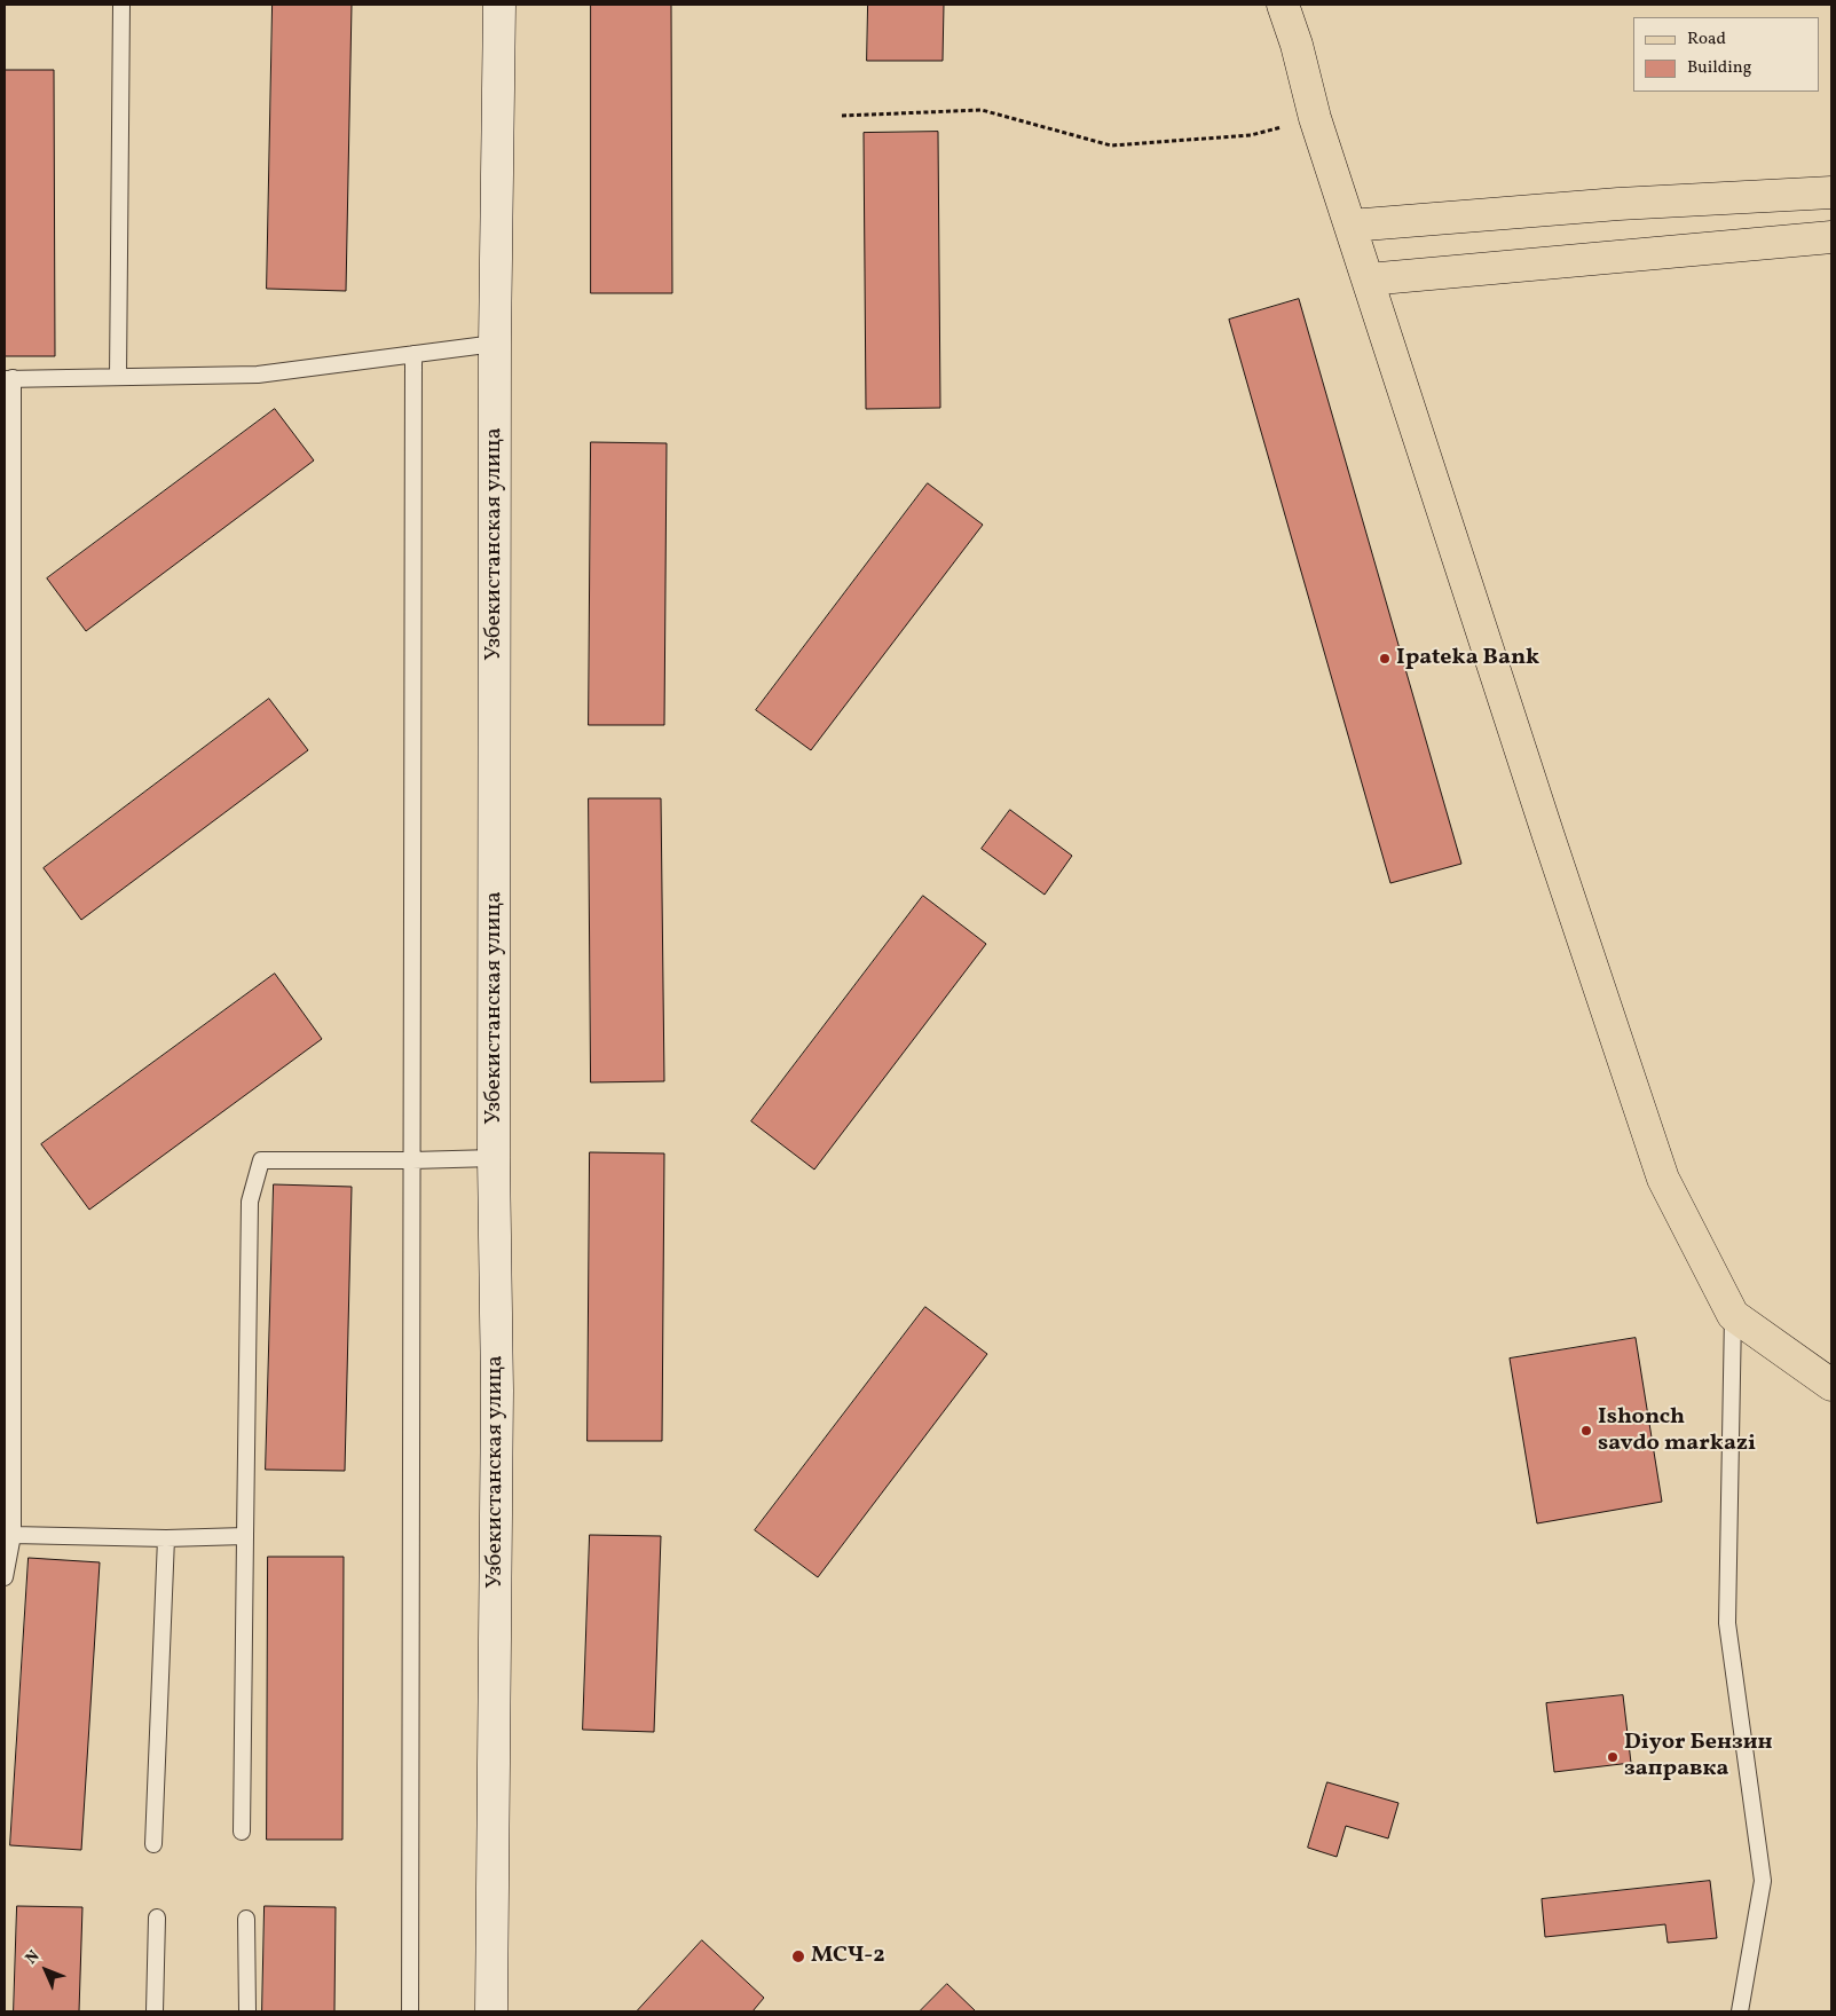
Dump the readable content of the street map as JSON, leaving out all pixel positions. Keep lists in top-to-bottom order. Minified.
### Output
{"streets":{"main road":["Узбекистанская улица"]},"places":["Ipateka Bank","Ishonch savdo markazi","Diyor Бензин заправка","МСЧ-2"],"legend":["Road","Building"],"north":"top left"}
